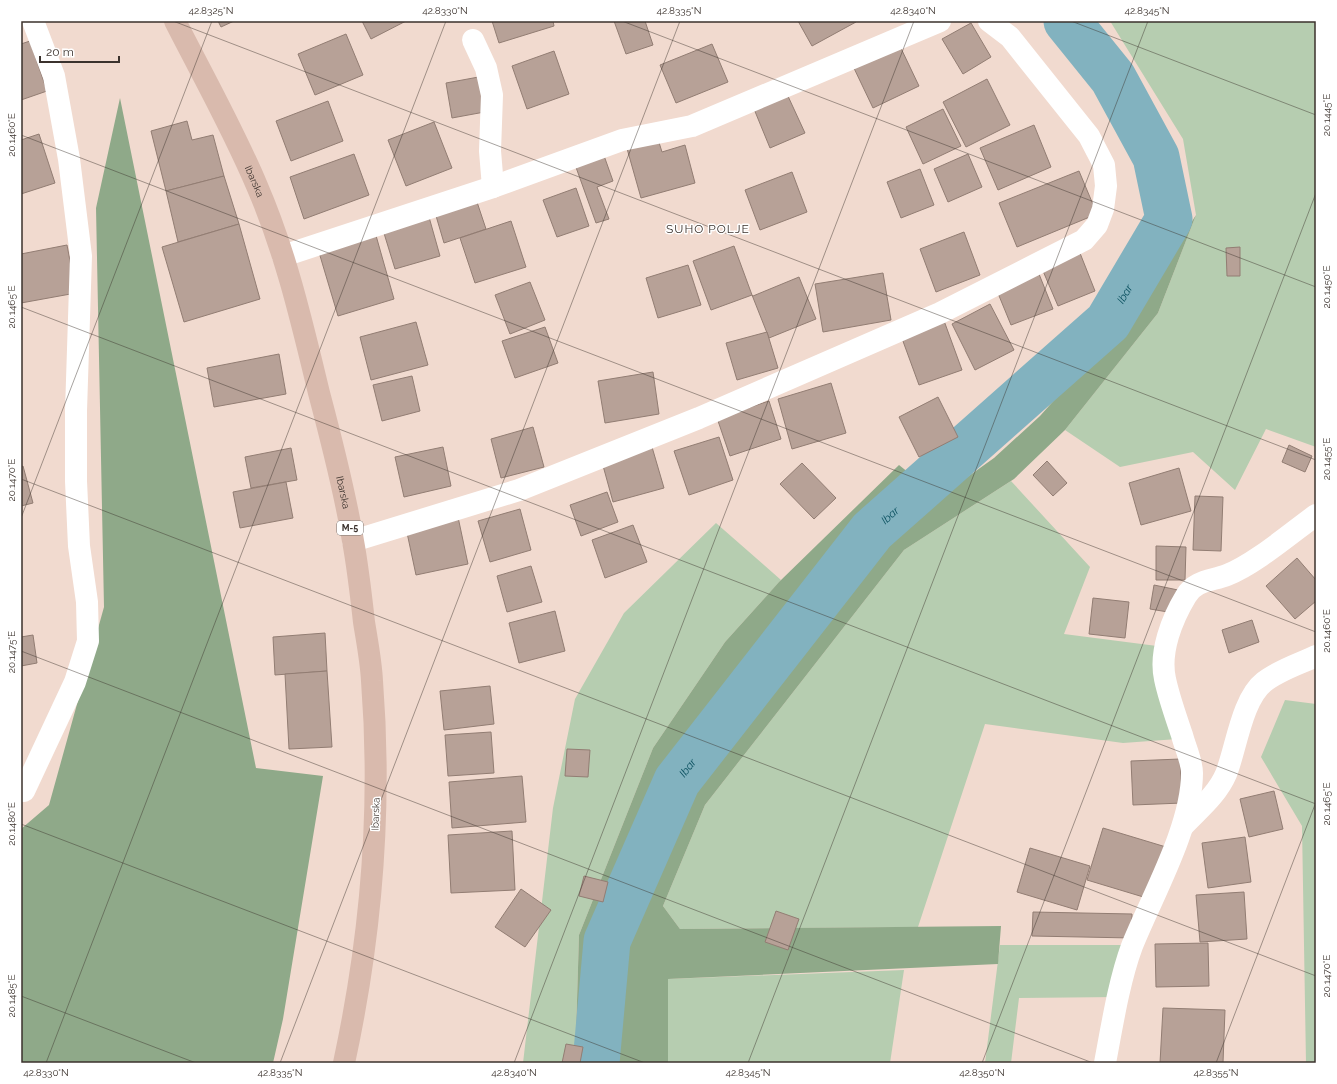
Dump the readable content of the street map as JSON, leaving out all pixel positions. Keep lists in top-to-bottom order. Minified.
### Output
{"streets":{"main road":["Ibarska","M-5"]},"districts":["SUHO POLJE"],"water":["Ibar"],"scale_bar":"20 m","coordinates":["42.8325°N","42.8330°N","42.8335°N","42.8340°N","42.8345°N","20.1445°E","20.1460°E","20.1450°E","20.1465°E","20.1455°E","20.1470°E","20.1475°E","20.1480°E","20.1485°E","42.8350°N","42.8355°N"]}
